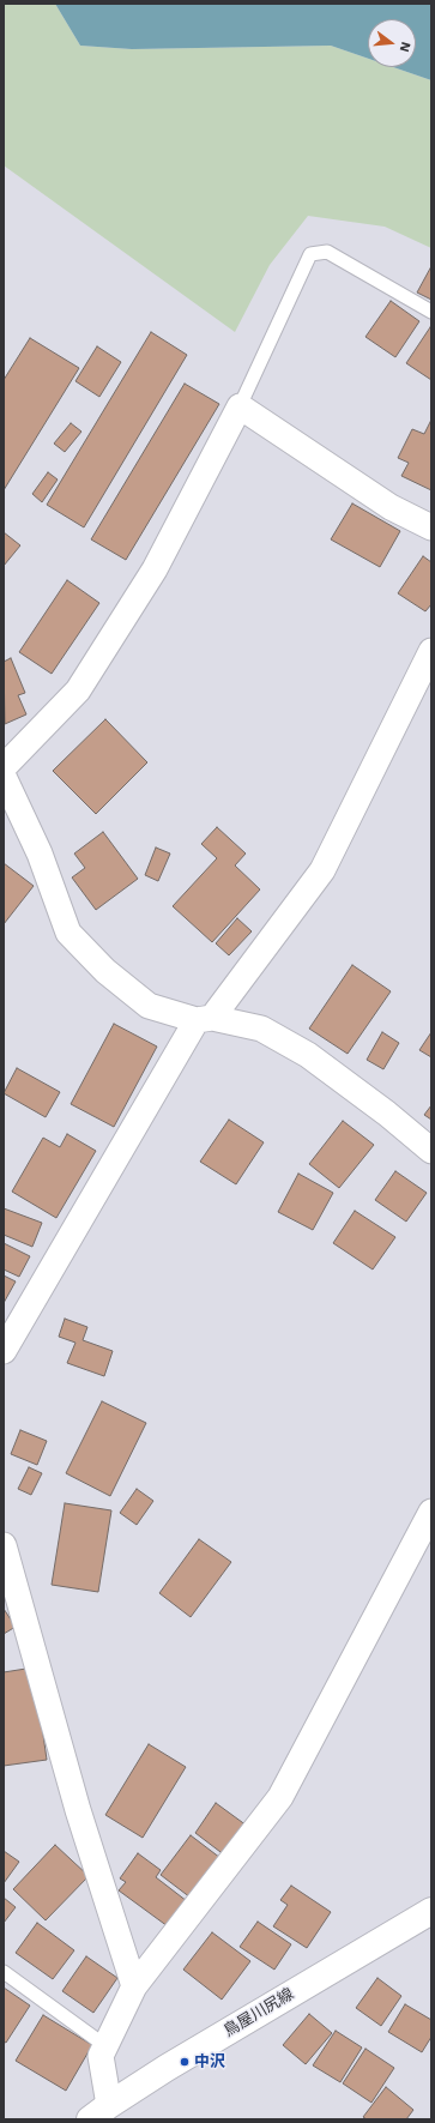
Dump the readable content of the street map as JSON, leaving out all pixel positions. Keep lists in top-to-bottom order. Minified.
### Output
{"streets":{"main road":["鳥屋川尻線"]},"places":["中沢"],"north":"right"}
